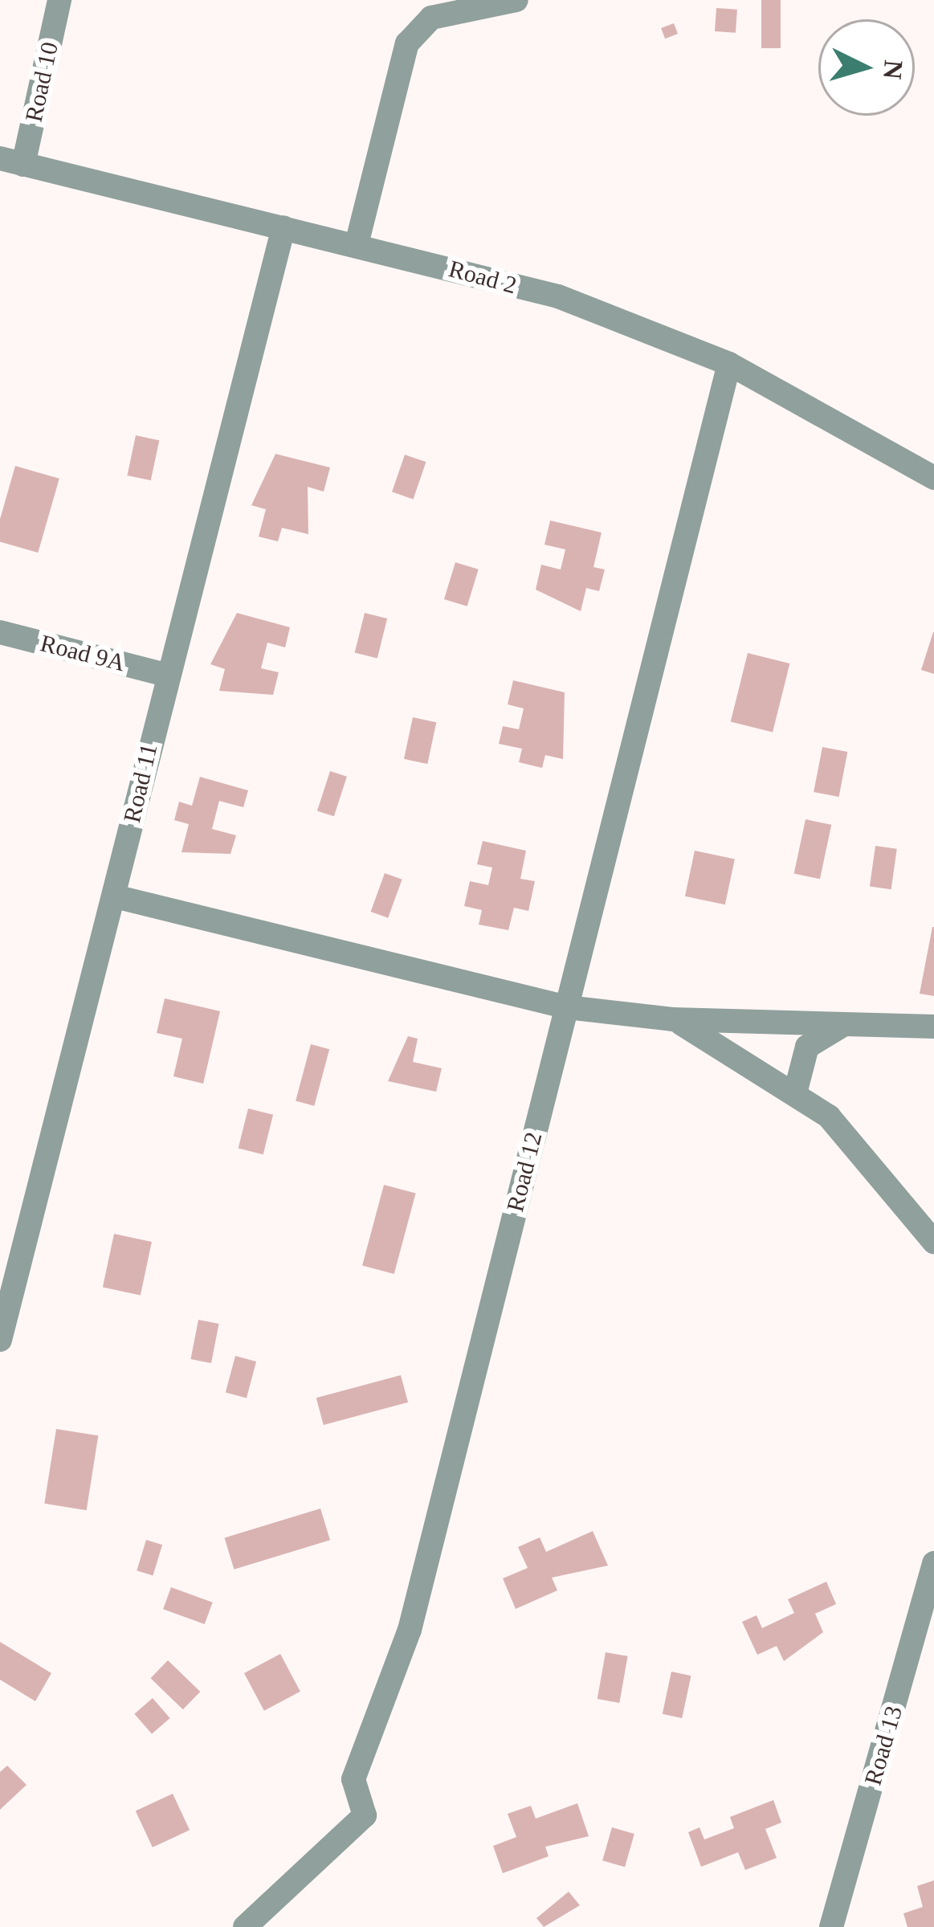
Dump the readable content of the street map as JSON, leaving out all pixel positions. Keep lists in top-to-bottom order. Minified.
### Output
{"streets":{"street":["Road 10","Road 2","Road 9A","Road 11","Road 12","Road 13"]},"crossings":[["Road 10","Road 2"],["Road 2","Road 11"],["Road 2","Road 12"],["Road 9A","Road 11"]],"north":"right"}
